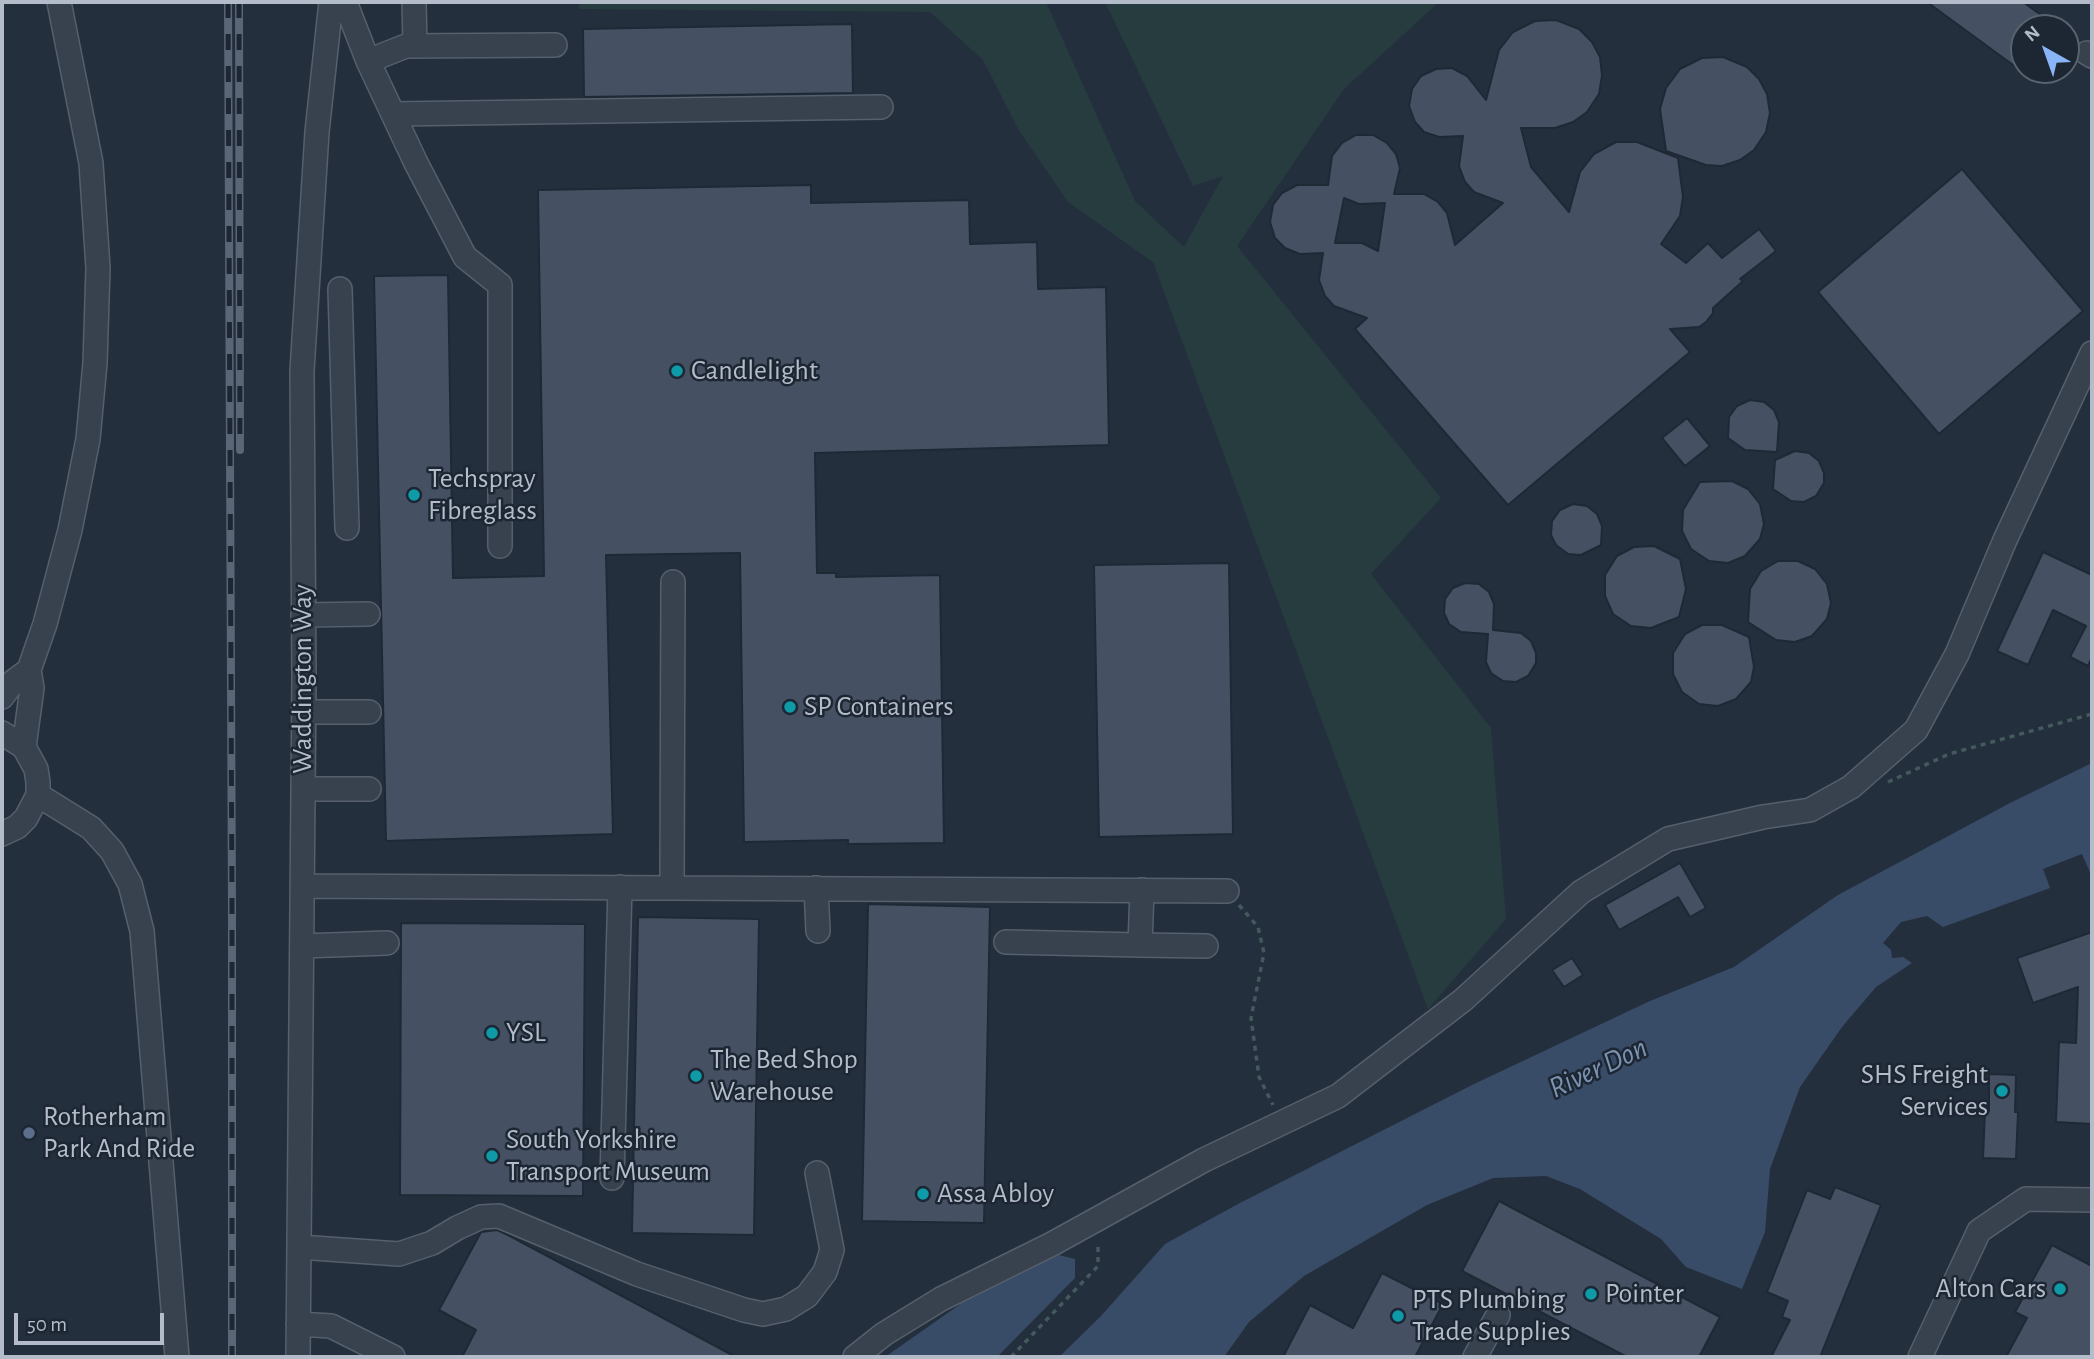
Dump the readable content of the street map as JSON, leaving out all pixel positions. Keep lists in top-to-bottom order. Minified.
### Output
{"streets":{"street":["Waddington Way"]},"water":["River Don"],"places":["Candlelight","Techspray Fibreglass","SP Containers","YSL","The Bed Shop Warehouse","SHS Freight Services","Rotherham Park And Ride","South Yorkshire Transport Museum","Assa Abloy","Alton Cars","Pointer","PTS Plumbing Trade Supplies"],"scale_bar":"50 m","north":"top left"}
